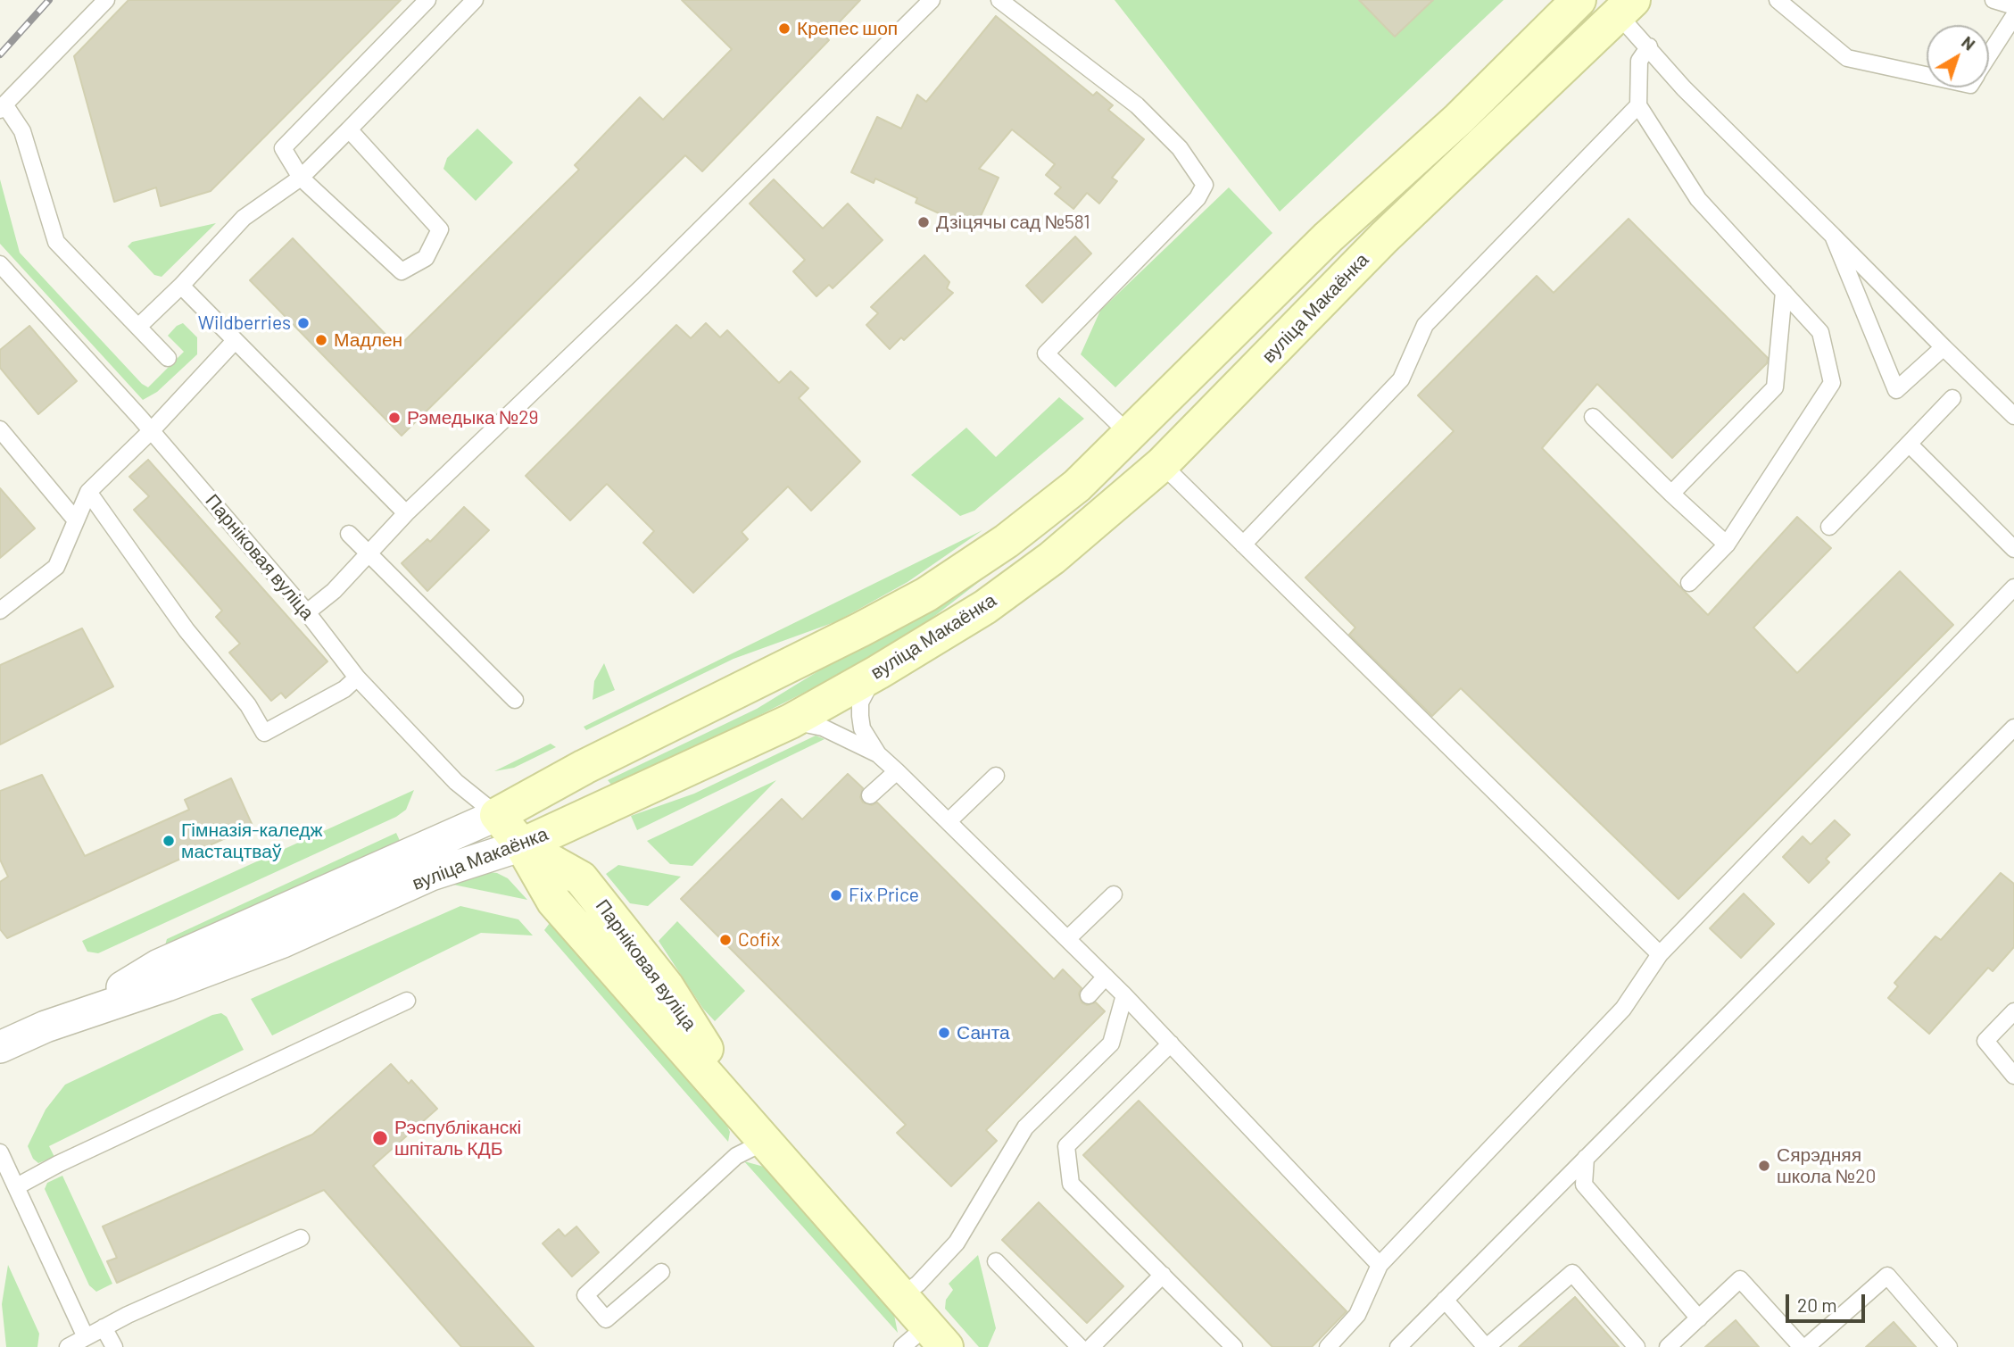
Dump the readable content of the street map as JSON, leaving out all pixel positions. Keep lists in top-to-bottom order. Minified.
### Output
{"streets":{"street":["вуліца Макаёнка","Парніковая вуліца"]},"crossings":[["вуліца Макаёнка","Парніковая вуліца"]],"places":["Крепес шоп","Дзіцячы сад №581","Wildberries","Мадлен","Рэмедыка №29","Гімназія-каледж мастацтваў","Fix Price","Cofix","Санта","Рэспубліканскі шпіталь КДБ","Сярэдняя школа №20"],"scale_bar":"20 m","north":"top right"}
